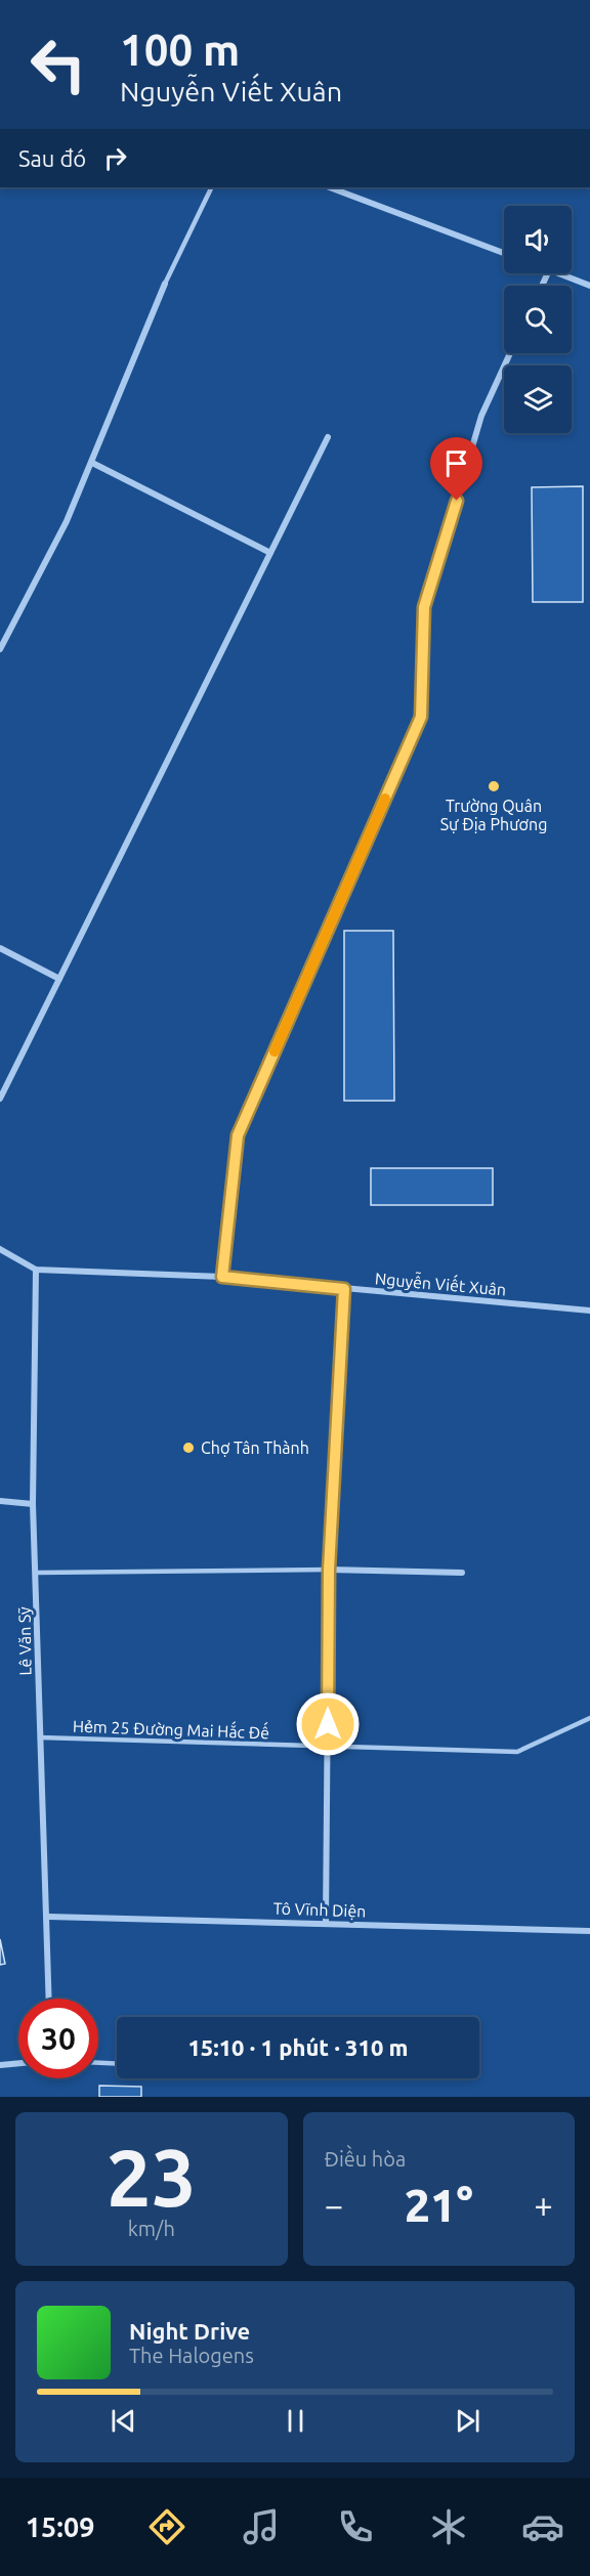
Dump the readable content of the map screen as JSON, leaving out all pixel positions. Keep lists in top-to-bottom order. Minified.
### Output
{"streets":{"street":["Nguyễn Viết Xuân","Lê Văn Sỹ","Tô Vĩnh Diện"],"lane":["Hẻm 25 Đường Mai Hắc Đế"]},"crossings":[["Nguyễn Viết Xuân","Lê Văn Sỹ"],["Lê Văn Sỹ","Hẻm 25 Đường Mai Hắc Đế"],["Lê Văn Sỹ","Tô Vĩnh Diện"]],"places":["Trường Quân Sự Địa Phương","Chợ Tân Thành"],"page":{"turn":["100 m","Nguyễn Viết Xuân"],"then":"Sau đó","limit":"30","trip":"15:10 · 1 phút · 310 m","tile":[["23","km/h"],"Điều hòa"],"heat":["−","21°","+"],"song":["Night Drive","The Halogens"],"tabs":"15:09"}}
